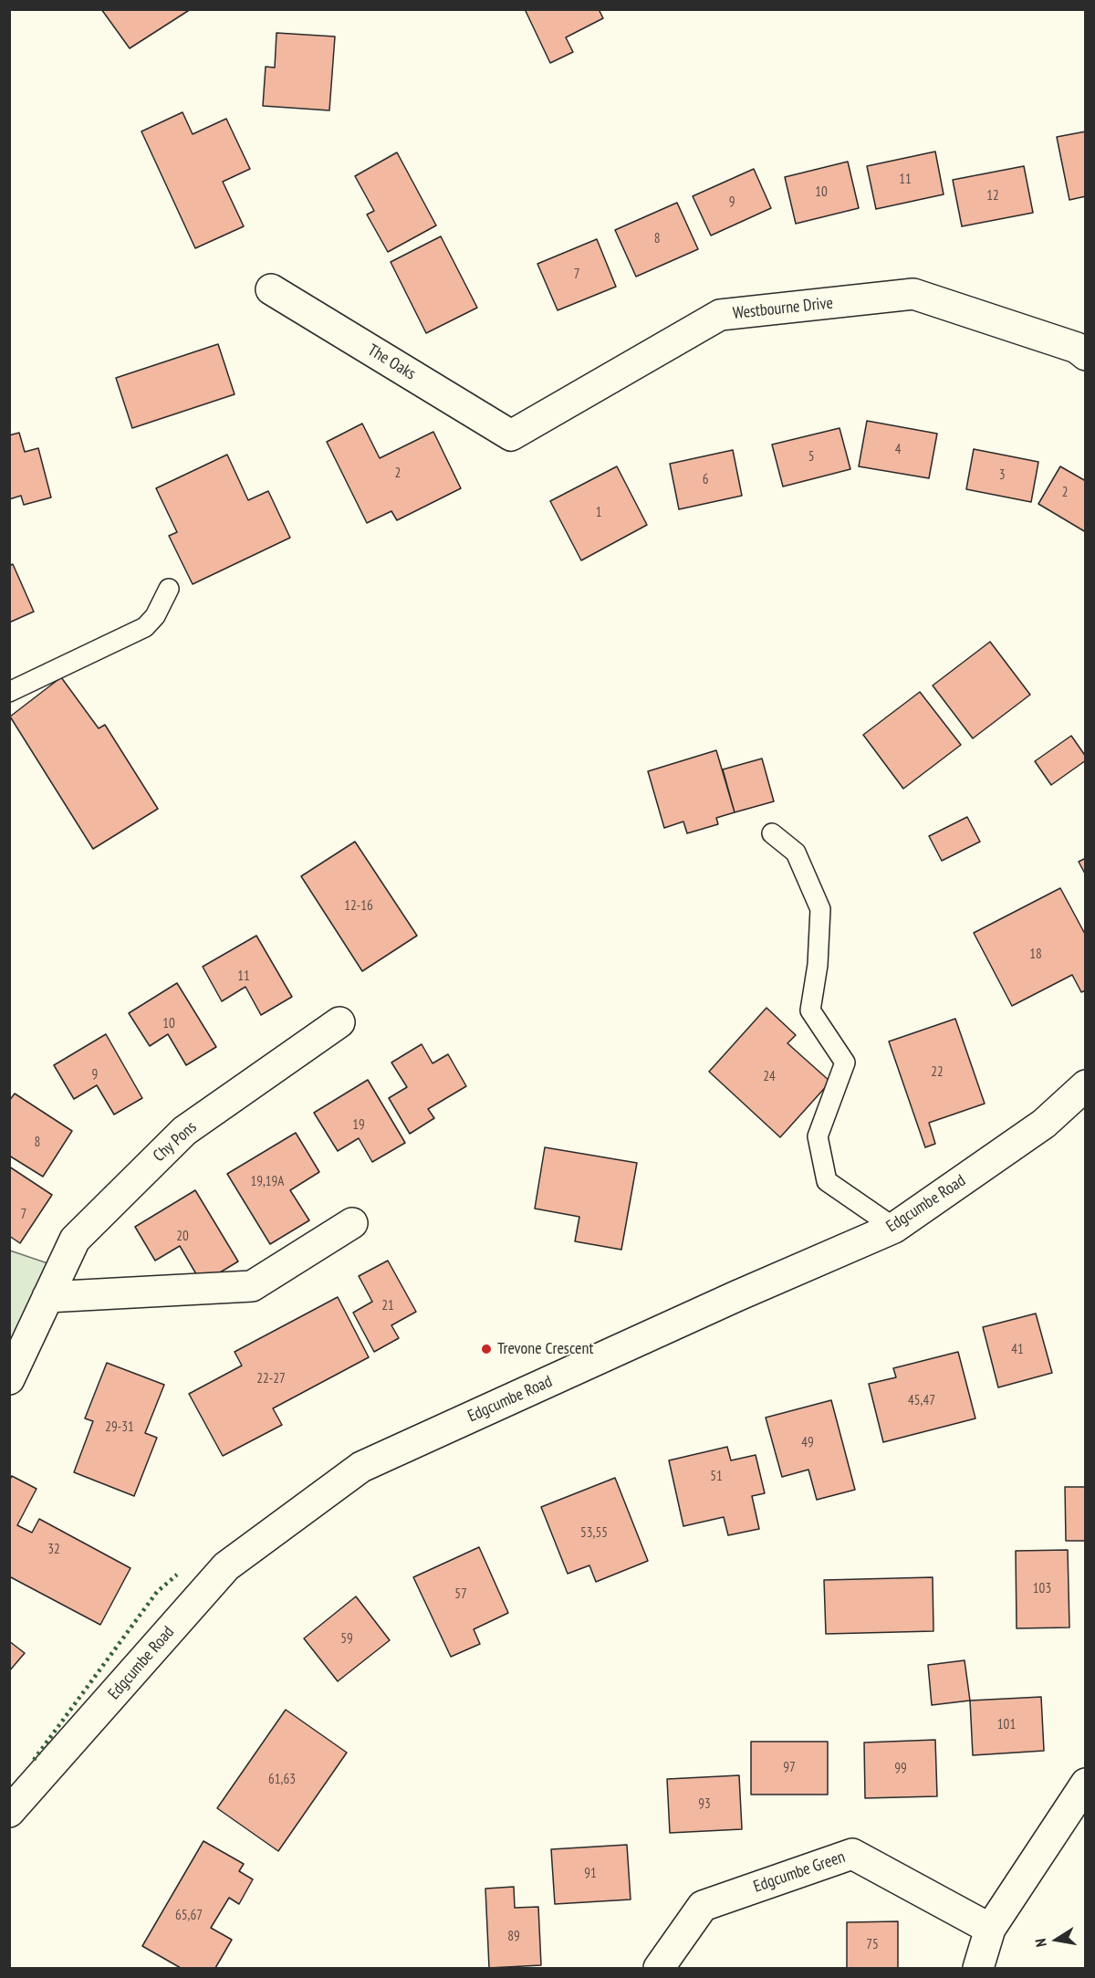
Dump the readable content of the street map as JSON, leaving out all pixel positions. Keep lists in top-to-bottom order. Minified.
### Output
{"streets":{"street":["Westbourne Drive","The Oaks","Chy Pons","Edgcumbe Road","Edgcumbe Green"]},"crossings":[["Westbourne Drive","The Oaks"]],"places":["Trevone Crescent"],"house_numbers":["11","10","12","9","8","7","4","5","2","3","6","2","1","12-16","18","11","10","22","9","24","19","8","19,19A","7","20","21","41","22-27","45,47","29-31","49","51","53,55","32","103","57","59","101","97","99","61,63","93","91","65,67","89","75"],"north":"left"}
